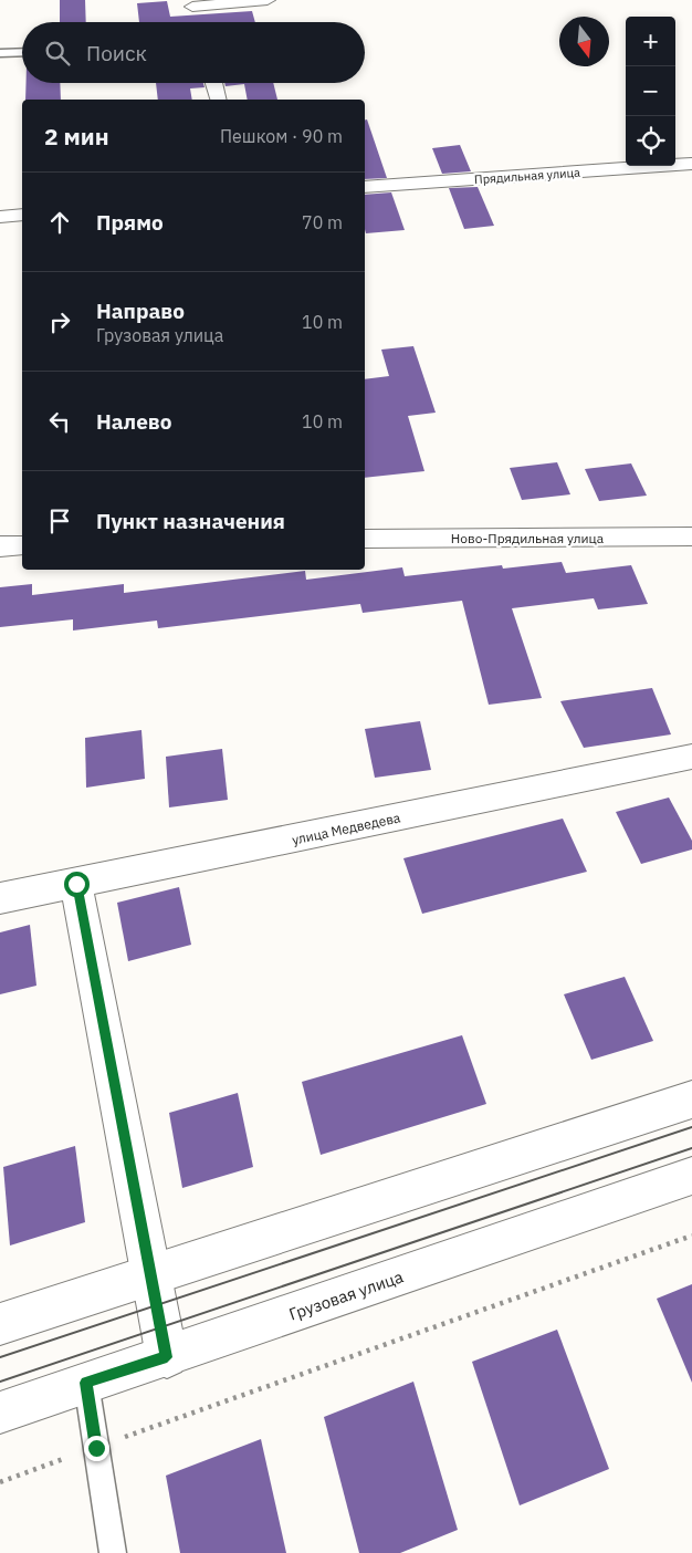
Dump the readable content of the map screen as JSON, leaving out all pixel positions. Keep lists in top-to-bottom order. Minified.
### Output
{"streets":{"street":["Прядильная улица","Ново-Прядильная улица","улица Медведева","Грузовая улица"]},"north":"bottom","page":{"map_buttons":["+","−"],"search":"Поиск","heading":["2 мин","Пешком · 90 m"],"list":[["Прямо","70 m"],["Направо","Грузовая улица","10 m"],["Налево","10 m"],"Пункт назначения"]}}
